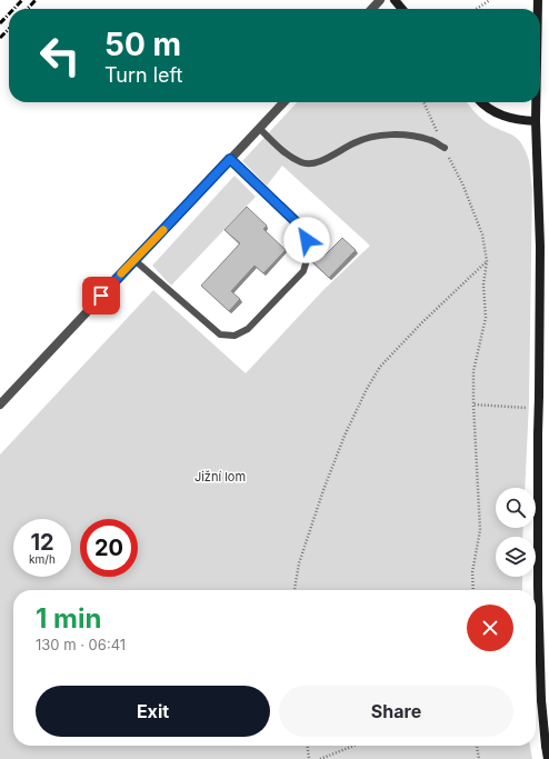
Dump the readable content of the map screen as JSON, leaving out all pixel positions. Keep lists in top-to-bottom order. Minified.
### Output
{"parks":["Jižní lom"],"page":{"turn":["50 m","Turn left"],"speed":"12 km/h","limit":"20","heading":["1 min","130 m · 06:41"],"buttons":["Exit","Share"]}}
